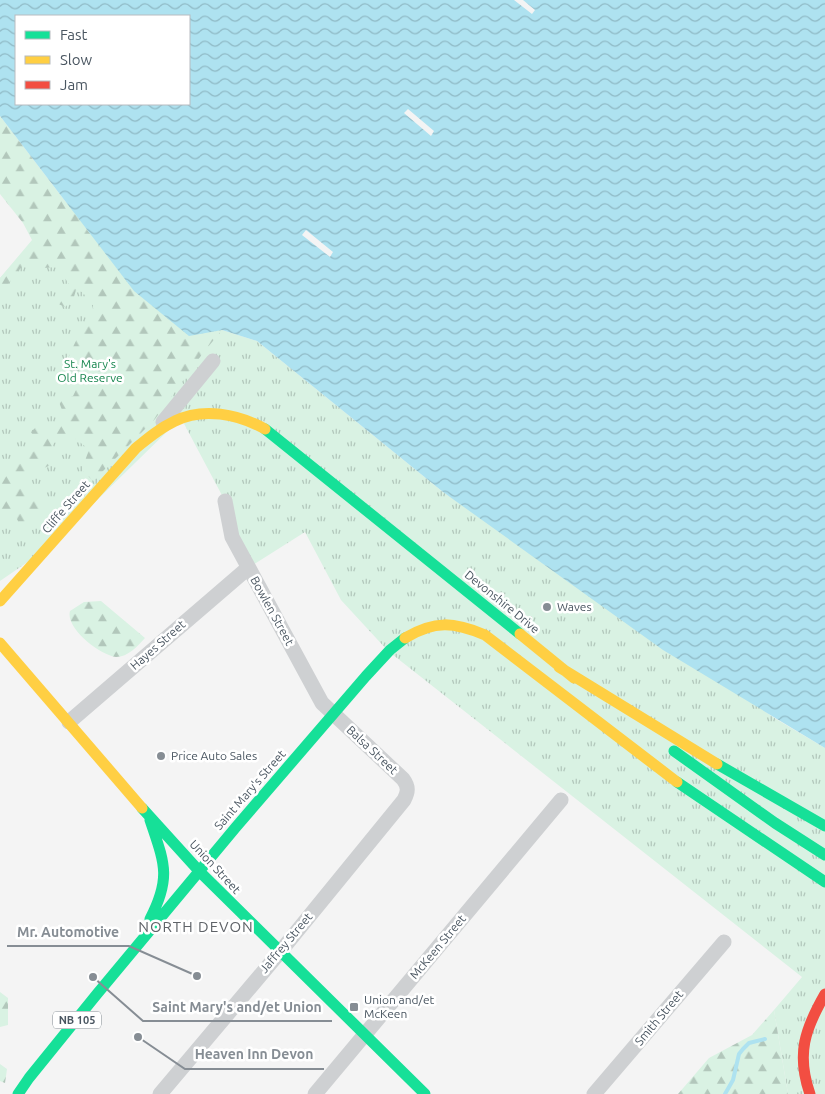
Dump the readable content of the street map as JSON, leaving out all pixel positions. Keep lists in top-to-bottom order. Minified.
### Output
{"streets":{"main road":["Cliffe Street","Devonshire Drive","Saint Mary's Street","Union Street","NB 105"],"street":["Bowlen Street","Hayes Street","Balsa Street","Jaffrey Street","McKeen Street","Smith Street"]},"crossings":[["Cliffe Street","Devonshire Drive"],["Bowlen Street","Hayes Street"],["Bowlen Street","Balsa Street"],["Bowlen Street","Saint Mary's Street"],["Hayes Street","Union Street"],["Balsa Street","Saint Mary's Street"],["Balsa Street","Jaffrey Street"],["Saint Mary's Street","Union Street"],["Union Street","Jaffrey Street"],["Union Street","McKeen Street"]],"districts":["NORTH DEVON"],"parks":["St. Mary's Old Reserve"],"places":{"other":["Waves","Price Auto Sales","Mr. Automotive","Saint Mary's and/et Union","Heaven Inn Devon"],"transit":["Union and/et McKeen"]},"legend":["Fast","Slow","Jam"]}
